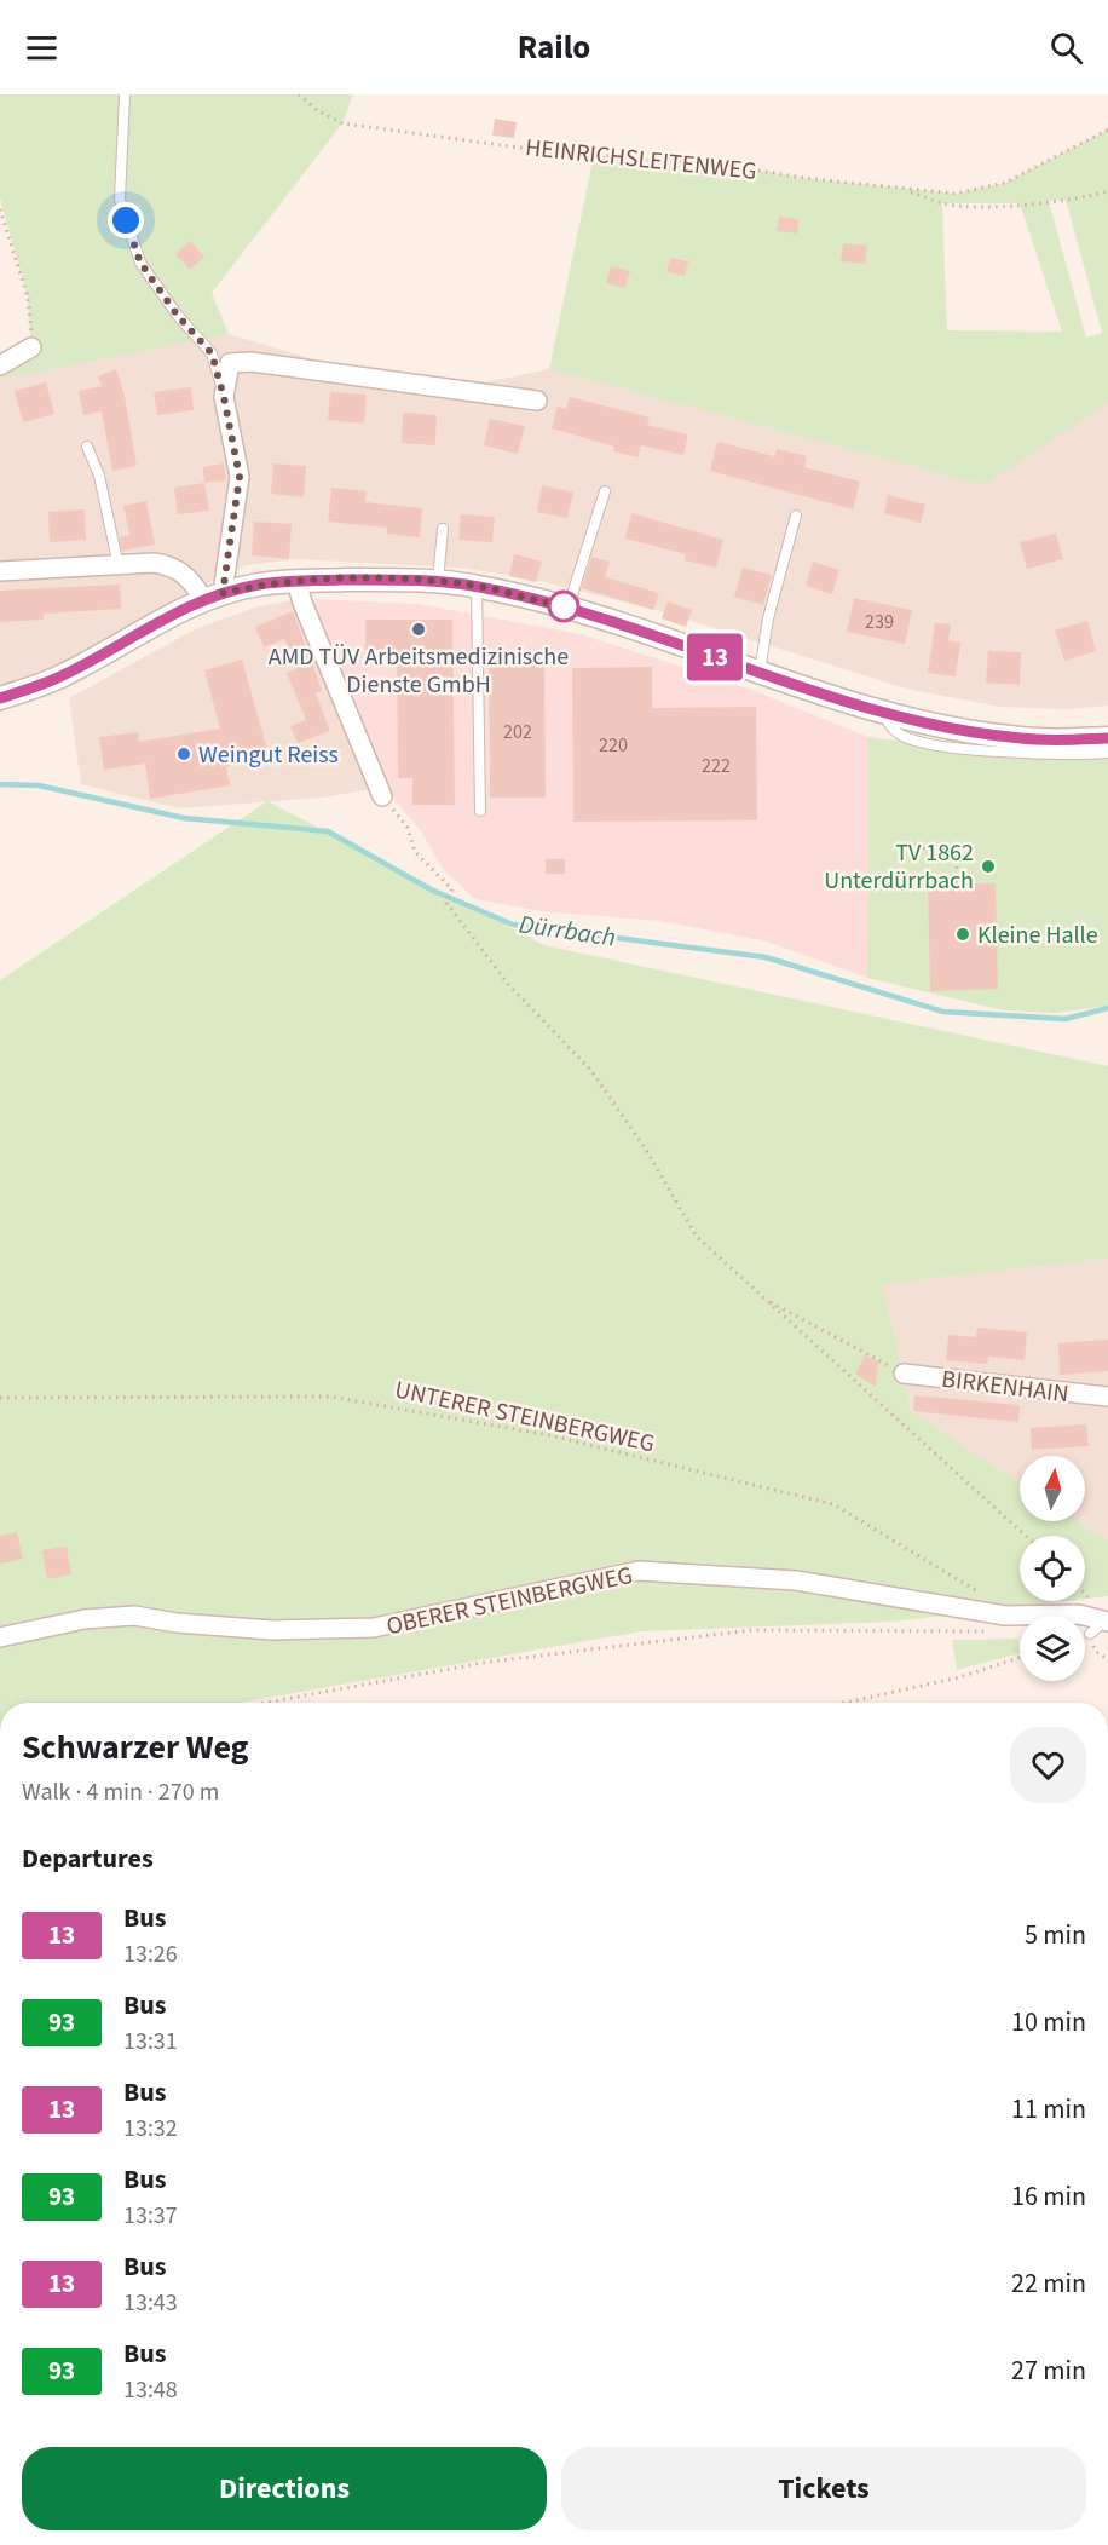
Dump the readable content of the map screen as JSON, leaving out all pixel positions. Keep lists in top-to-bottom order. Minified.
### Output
{"streets":{"street":["BIRKENHAIN","OBERER STEINBERGWEG"],"path":["HEINRICHSLEITENWEG","UNTERER STEINBERGWEG"]},"crossings":[["UNTERER STEINBERGWEG","OBERER STEINBERGWEG"]],"water":["Dürrbach"],"places":["AMD TÜV Arbeitsmedizinische Dienste GmbH","Weingut Reiss","TV 1862 Unterdürrbach","Kleine Halle"],"lines":["bus line 13"],"house_numbers":["239","202","220","222"],"north":"top","page":{"header":"Railo","on_map":"13","heading":[["Schwarzer Weg","Walk · 4 min · 270 m"],"Departures"],"list":[{"mark":"13","name":"Bus","note":"13:26","value":"5 min"},{"mark":"93","name":"Bus","note":"13:31","value":"10 min"},{"mark":"13","name":"Bus","note":"13:32","value":"11 min"},{"mark":"93","name":"Bus","note":"13:37","value":"16 min"},{"mark":"13","name":"Bus","note":"13:43","value":"22 min"},{"mark":"93","name":"Bus","note":"13:48","value":"27 min"}],"buttons":["Directions","Tickets"]}}
